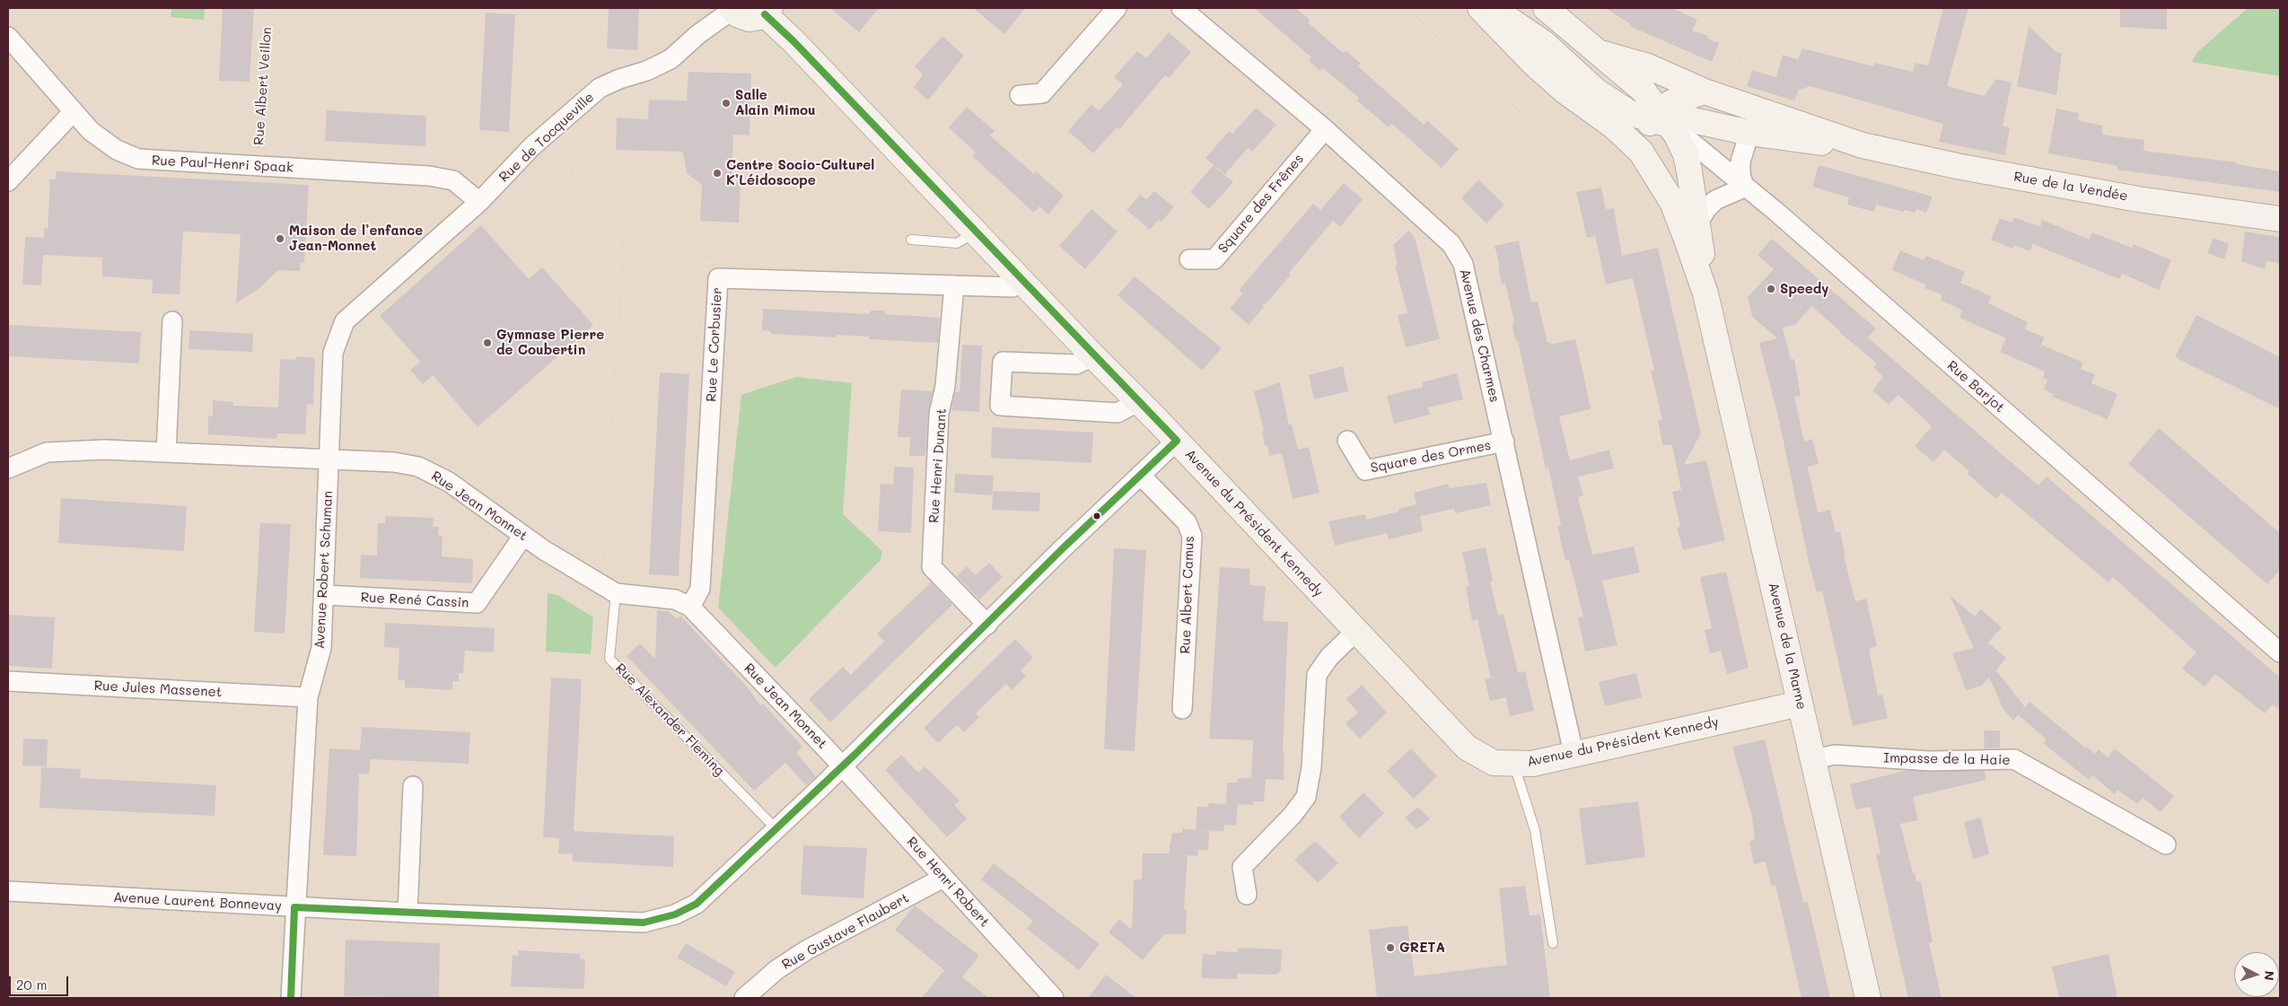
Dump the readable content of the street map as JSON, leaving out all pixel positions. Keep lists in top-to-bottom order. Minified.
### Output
{"streets":{"main road":["Rue de la Vendée","Avenue du Président Kennedy","Avenue de la Marne"],"street":["Rue de Tocqueville","Rue Paul-Henri Spaak","Square des Frênes","Avenue des Charmes","Rue Le Corbusier","Rue Barjot","Square des Ormes","Rue Henri Dunant","Rue Jean Monnet","Avenue Robert Schuman","Rue Albert Camus","Rue René Cassin","Rue Jules Massenet","Impasse de la Haie","Rue Henri Robert","Avenue Laurent Bonnevay","Rue Gustave Flaubert"],"lane":["Rue Alexander Fleming"],"path":["Rue Albert Veillon"]},"crossings":[["Rue Albert Veillon","Rue Paul-Henri Spaak"],["Rue de Tocqueville","Rue Paul-Henri Spaak"],["Rue de Tocqueville","Avenue du Président Kennedy"],["Rue de Tocqueville","Avenue Robert Schuman"],["Rue Paul-Henri Spaak","Avenue Robert Schuman"],["Rue de la Vendée","Rue Barjot"],["Rue de la Vendée","Avenue de la Marne"],["Square des Frênes","Avenue des Charmes"],["Avenue des Charmes","Square des Ormes"],["Avenue des Charmes","Avenue du Président Kennedy"],["Rue Le Corbusier","Rue Henri Dunant"],["Rue Le Corbusier","Rue Jean Monnet"],["Rue Le Corbusier","Avenue du Président Kennedy"],["Rue Barjot","Avenue de la Marne"],["Rue Henri Dunant","Avenue Laurent Bonnevay"],["Rue Jean Monnet","Avenue Robert Schuman"],["Rue Jean Monnet","Rue René Cassin"],["Rue Jean Monnet","Rue Alexander Fleming"],["Rue Jean Monnet","Rue Henri Robert"],["Rue Jean Monnet","Avenue Laurent Bonnevay"],["Avenue du Président Kennedy","Avenue de la Marne"],["Avenue du Président Kennedy","Avenue Laurent Bonnevay"],["Avenue Robert Schuman","Rue René Cassin"],["Avenue Robert Schuman","Rue Jules Massenet"],["Avenue Robert Schuman","Avenue Laurent Bonnevay"],["Rue Albert Camus","Avenue Laurent Bonnevay"],["Avenue de la Marne","Impasse de la Haie"],["Rue Alexander Fleming","Avenue Laurent Bonnevay"],["Rue Henri Robert","Avenue Laurent Bonnevay"],["Rue Henri Robert","Rue Gustave Flaubert"]],"places":["Salle Alain Mimou","Centre Socio-Culturel K’Léidoscope","Maison de l’enfance Jean-Monnet","Speedy","Gymnase Pierre de Coubertin","GRETA"],"scale_bar":"20 m","north":"right"}
